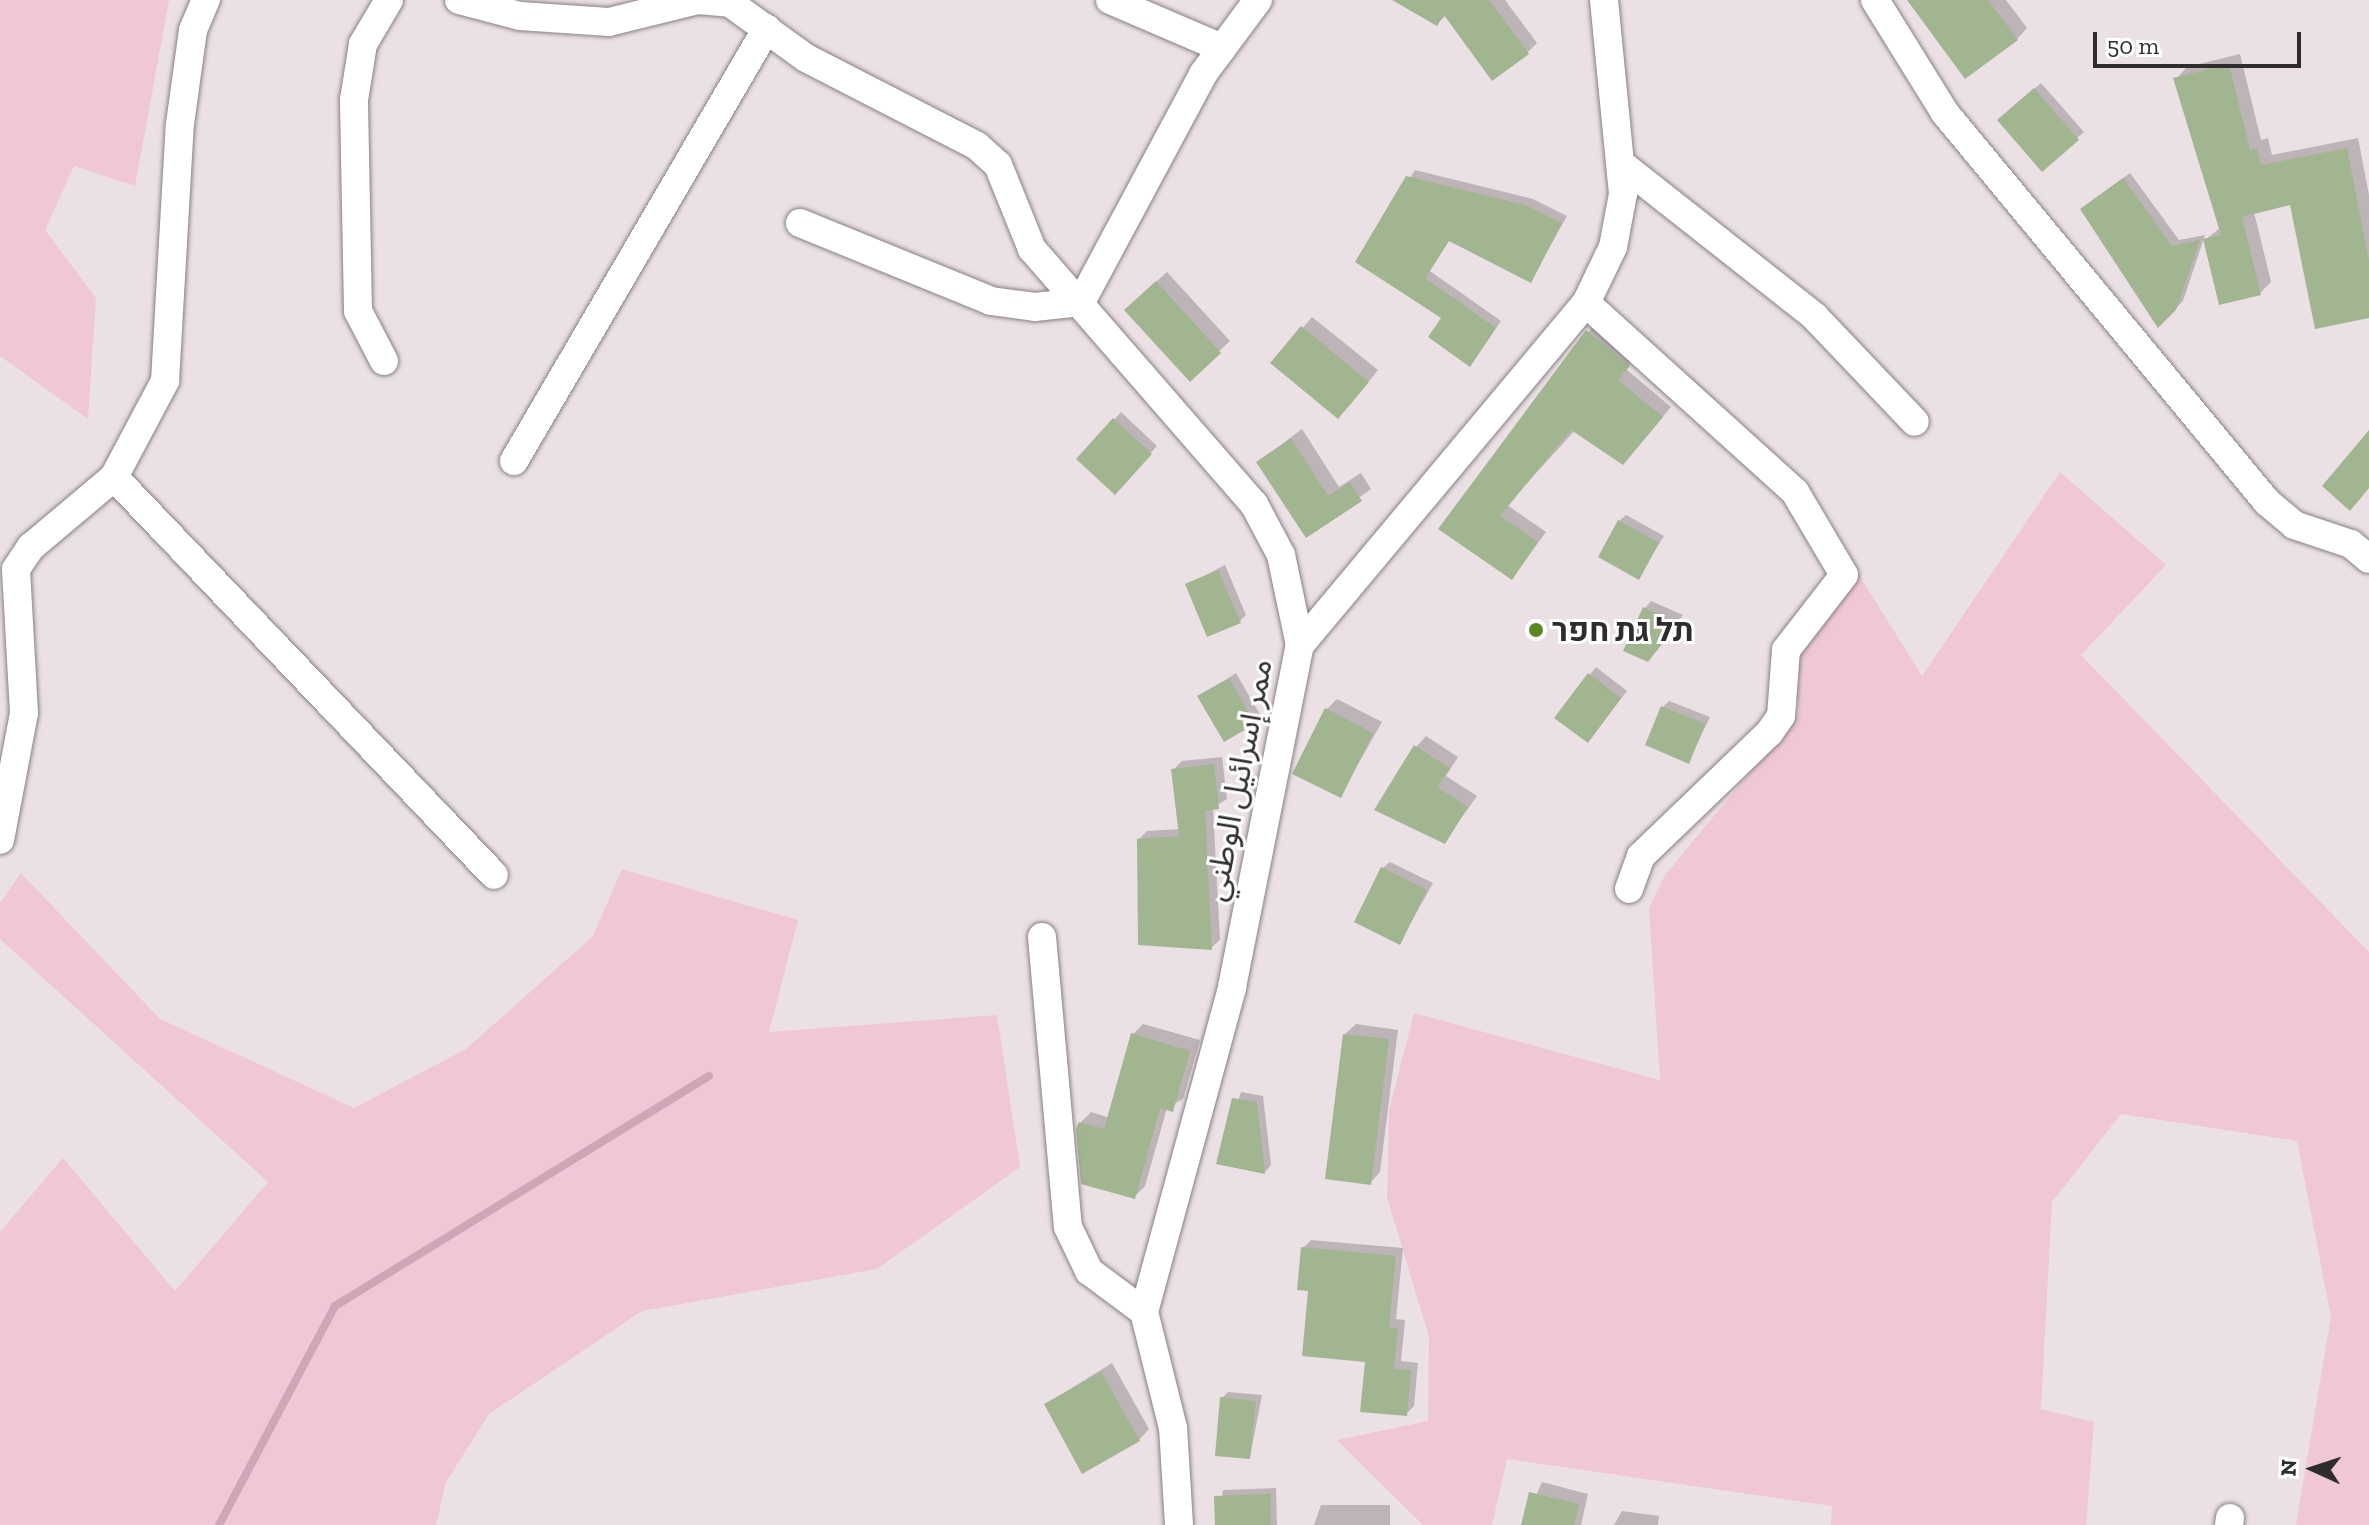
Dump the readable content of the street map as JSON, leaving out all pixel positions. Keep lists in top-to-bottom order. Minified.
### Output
{"streets":{"street":["ممر إسرائيل الوطني"]},"places":["תל גת חפר"],"scale_bar":"50 m","north":"left"}
